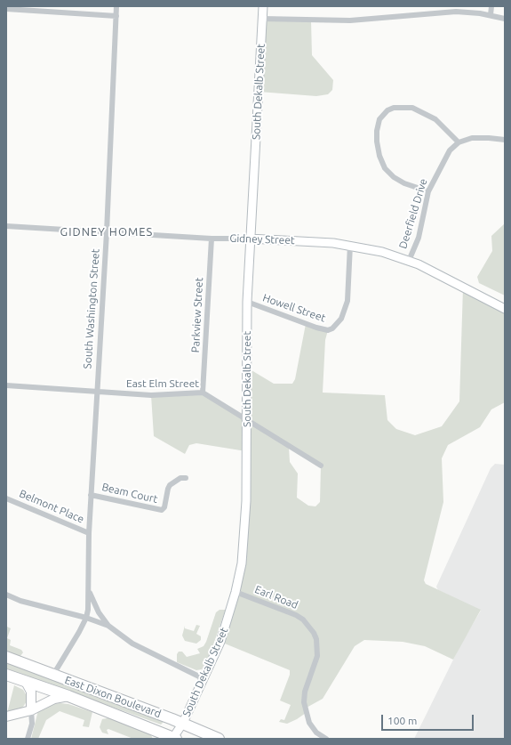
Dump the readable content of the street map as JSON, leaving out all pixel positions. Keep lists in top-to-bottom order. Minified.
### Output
{"streets":{"highway":["East Dixon Boulevard"],"main road":["South Dekalb Street","Gidney Street"],"street":["Deerfield Drive","Howell Street","South Washington Street","Parkview Street","East Elm Street","Beam Court","Belmont Place","Earl Road"]},"crossings":[["South Dekalb Street","Gidney Street"],["South Dekalb Street","Howell Street"],["South Dekalb Street","East Elm Street"],["South Dekalb Street","Earl Road"],["South Dekalb Street","East Dixon Boulevard"],["Deerfield Drive","Gidney Street"],["Gidney Street","Howell Street"],["Gidney Street","South Washington Street"],["Gidney Street","Parkview Street"],["South Washington Street","East Elm Street"],["South Washington Street","Beam Court"],["South Washington Street","Belmont Place"],["South Washington Street","East Dixon Boulevard"],["Parkview Street","East Elm Street"]],"districts":["GIDNEY HOMES"],"scale_bar":"100 m"}
